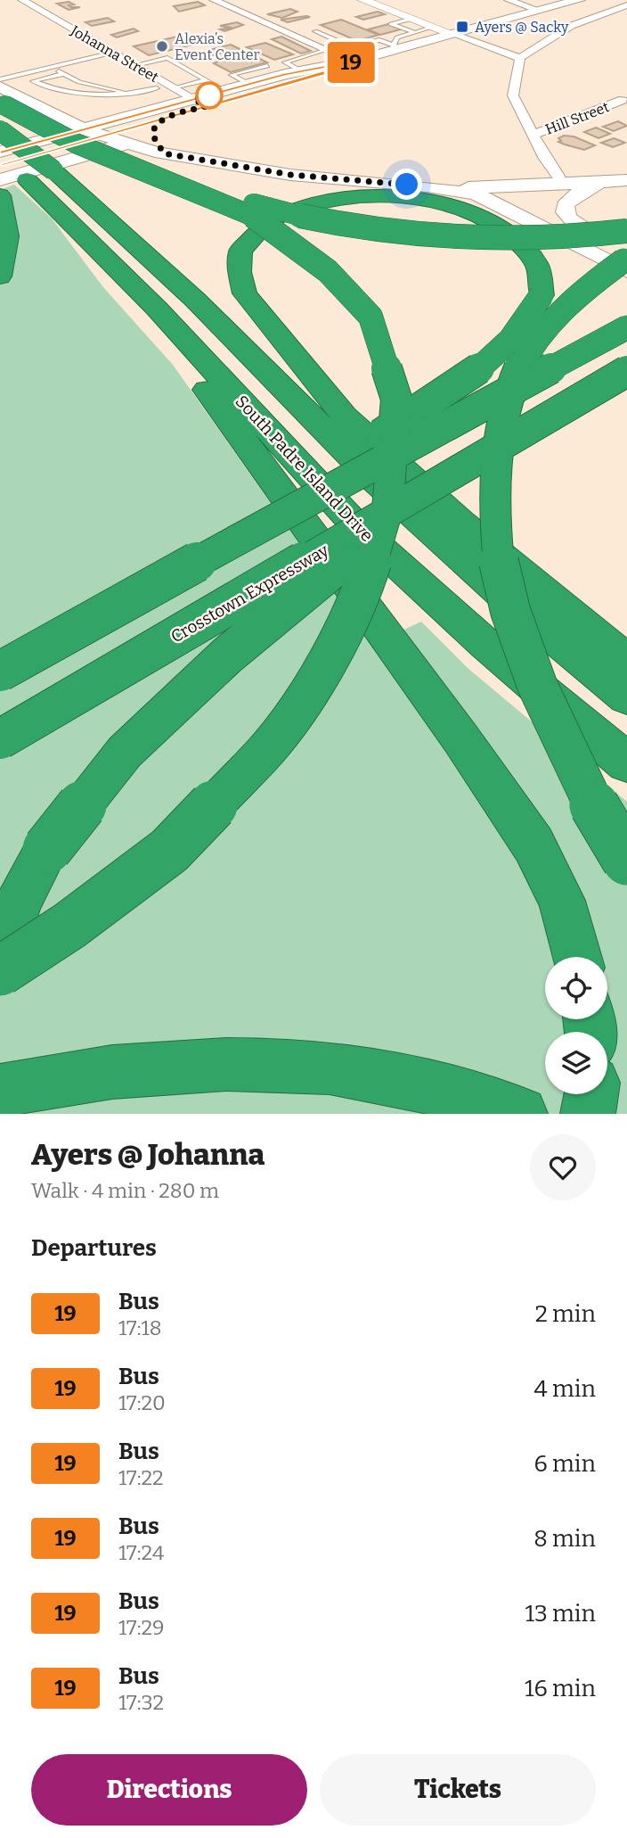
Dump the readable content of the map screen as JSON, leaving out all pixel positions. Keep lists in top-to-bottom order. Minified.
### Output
{"streets":{"highway":["South Padre Island Drive","Crosstown Expressway"],"street":["Johanna Street","Hill Street"]},"places":{"transit":["Ayers @ Sacky"],"other":["Alexia’s Event Center"]},"lines":["bus line 19"],"page":{"on_map":"19","heading":[["Ayers @ Johanna","Walk · 4 min · 280 m"],"Departures"],"list":[{"mark":"19","name":"Bus","note":"17:18","value":"2 min"},{"mark":"19","name":"Bus","note":"17:20","value":"4 min"},{"mark":"19","name":"Bus","note":"17:22","value":"6 min"},{"mark":"19","name":"Bus","note":"17:24","value":"8 min"},{"mark":"19","name":"Bus","note":"17:29","value":"13 min"},{"mark":"19","name":"Bus","note":"17:32","value":"16 min"}],"buttons":["Directions","Tickets"]}}
